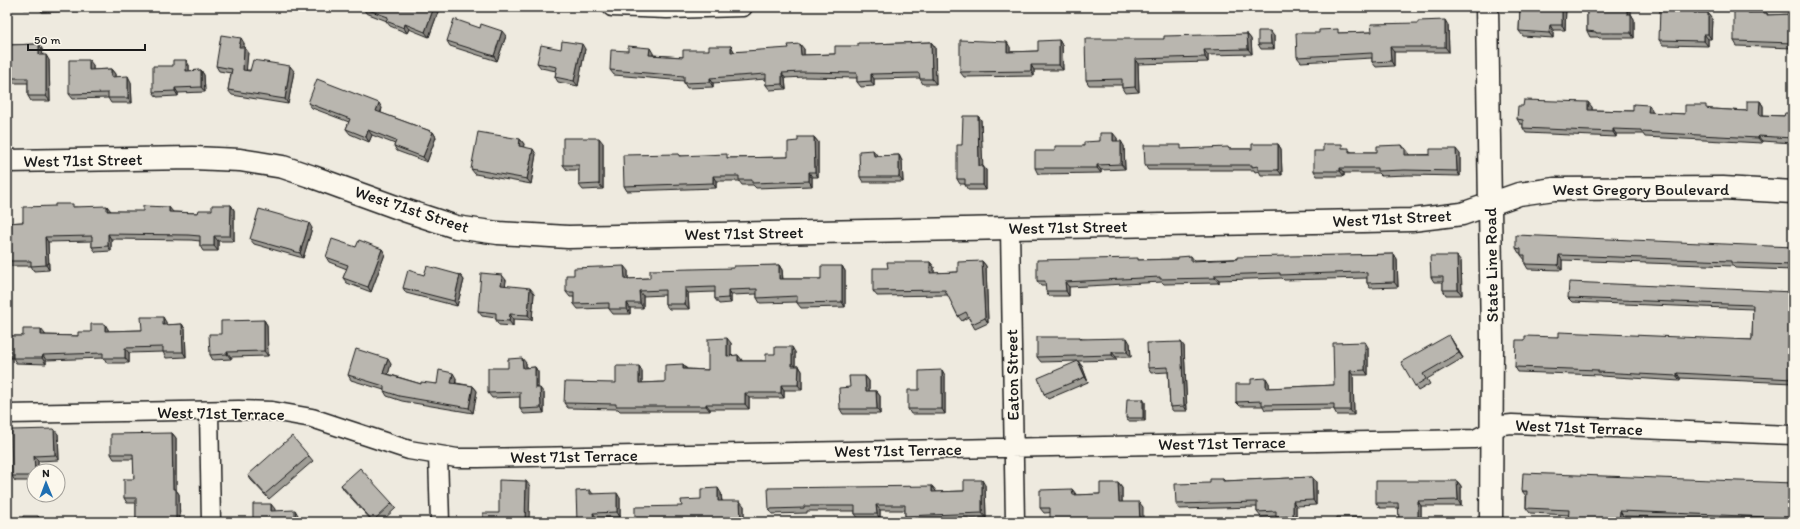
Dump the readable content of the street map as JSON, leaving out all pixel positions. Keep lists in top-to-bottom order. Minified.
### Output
{"streets":{"street":["West 71st Street","West Gregory Boulevard","State Line Road","Eaton Street","West 71st Terrace"]},"crossings":[["West 71st Street","West Gregory Boulevard"],["West 71st Street","State Line Road"],["West 71st Street","Eaton Street"],["West Gregory Boulevard","State Line Road"],["State Line Road","West 71st Terrace"],["Eaton Street","West 71st Terrace"]],"scale_bar":"50 m","north":"top"}
